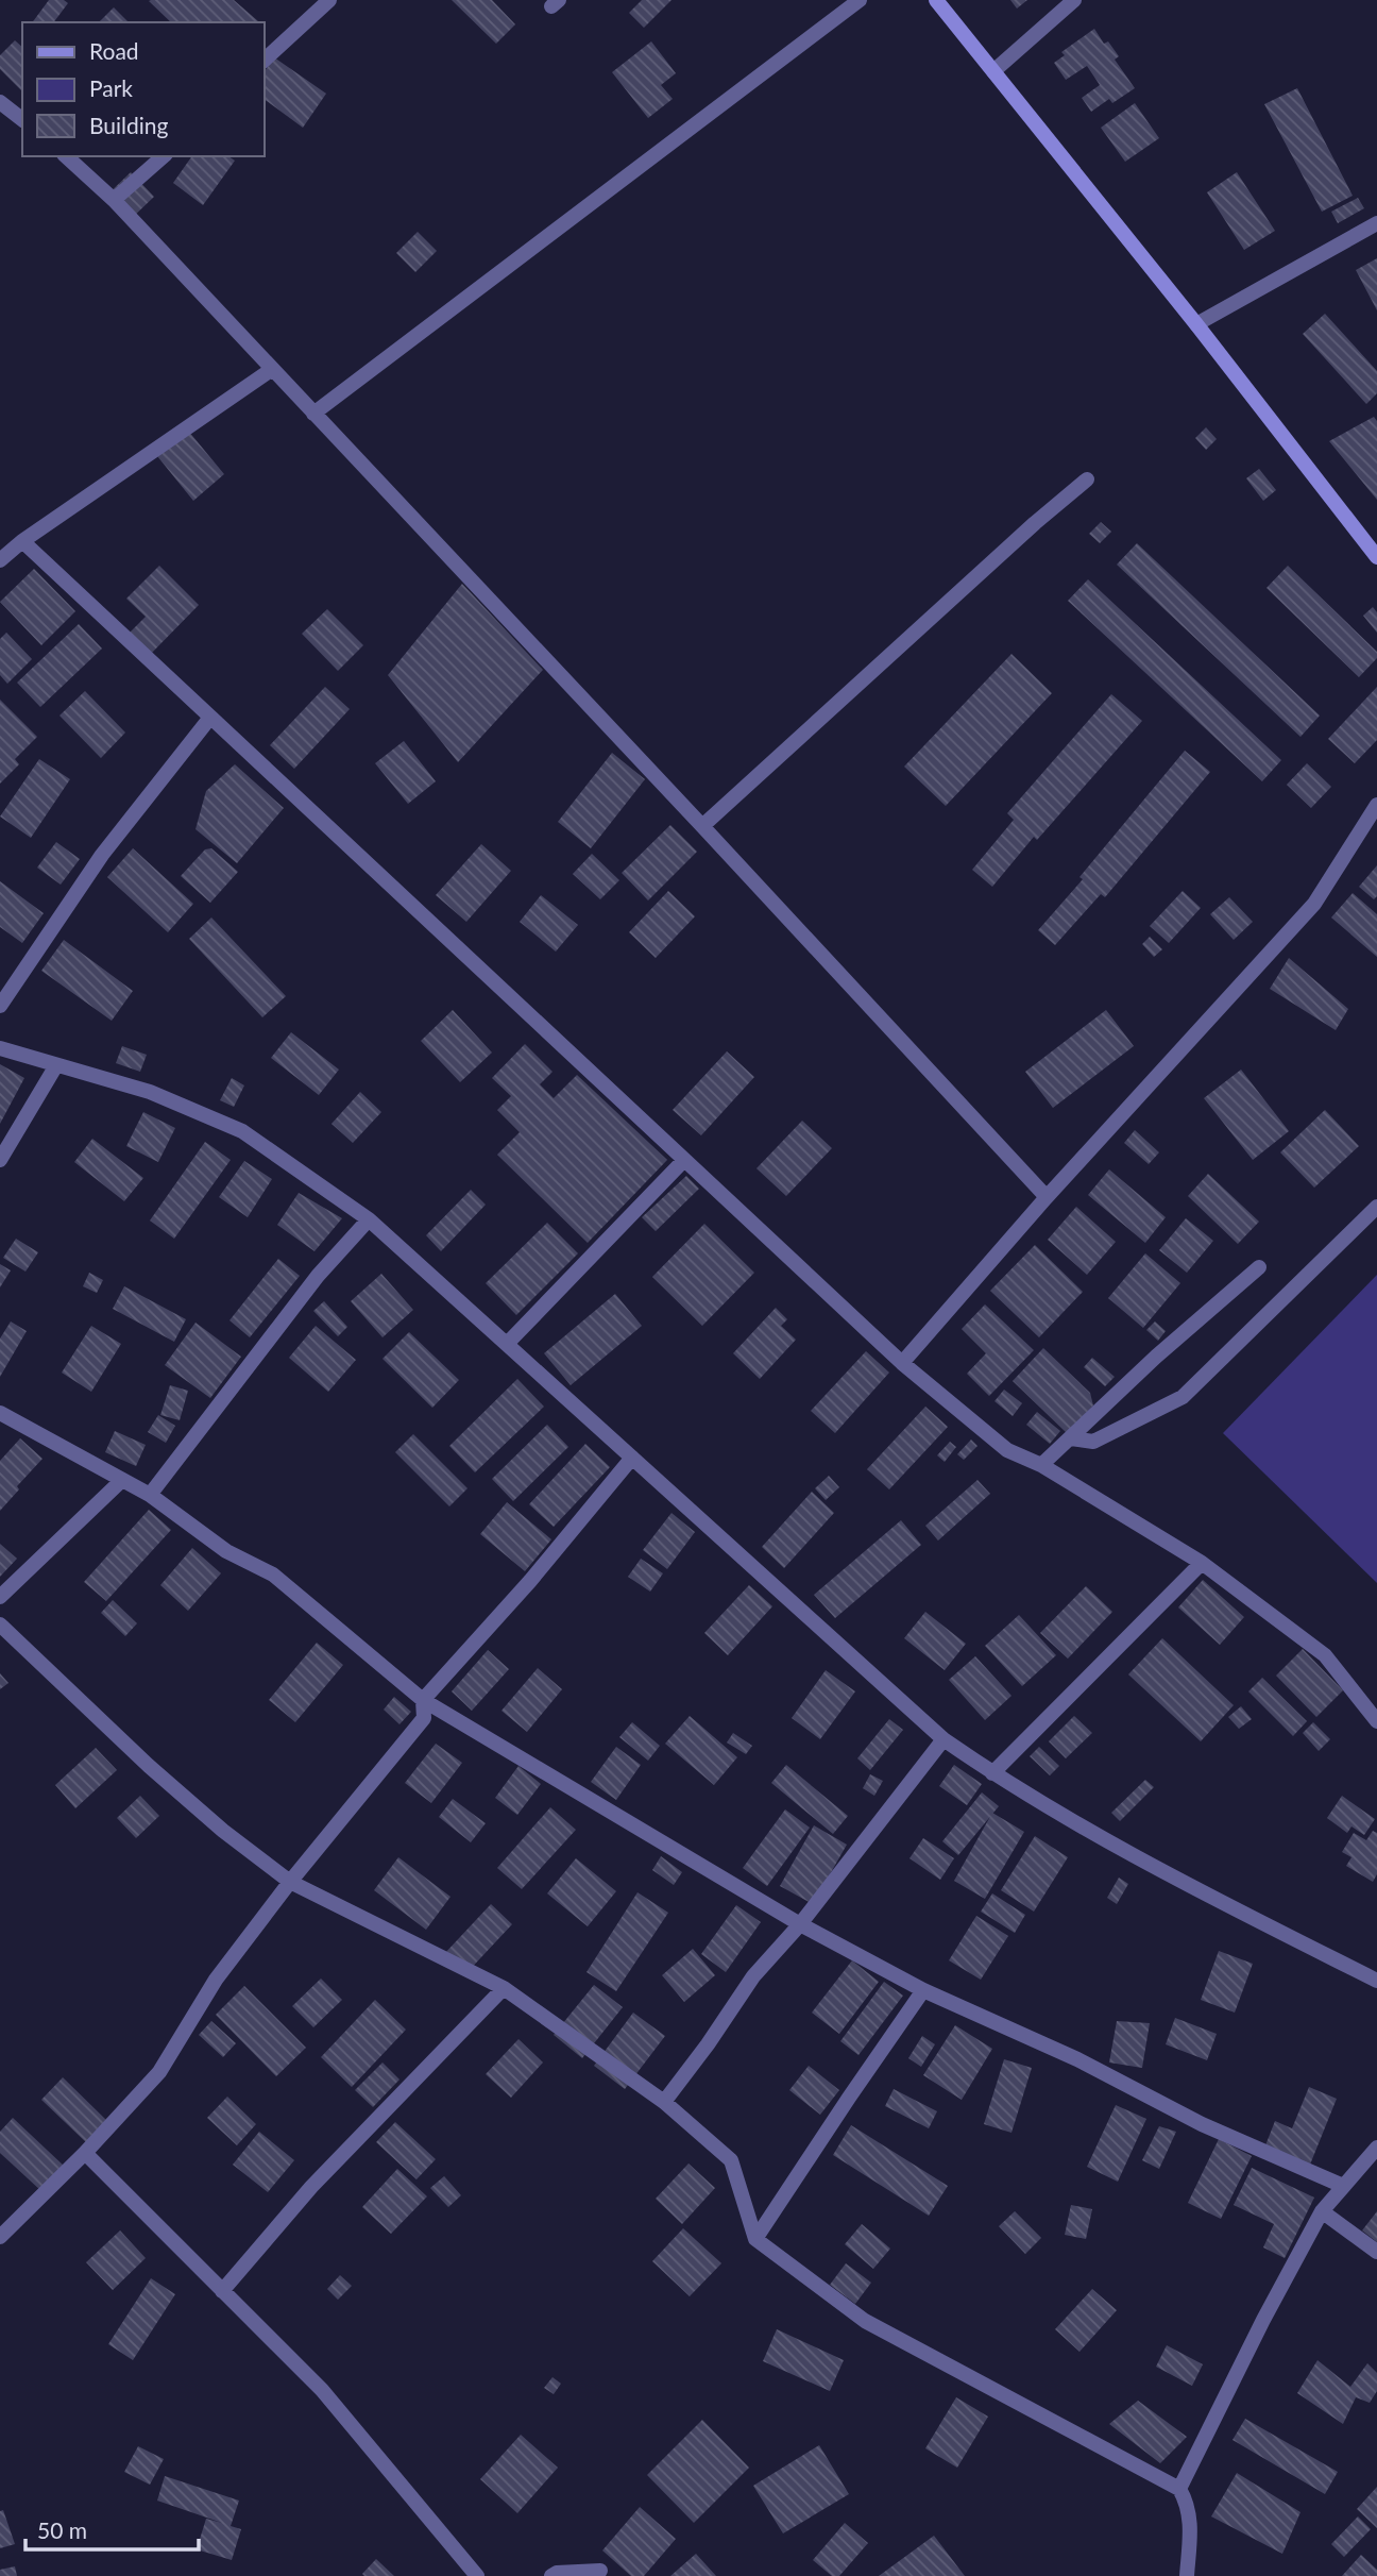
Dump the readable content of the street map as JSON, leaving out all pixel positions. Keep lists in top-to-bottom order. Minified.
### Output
{"legend":["Road","Park","Building"],"scale_bar":"50 m"}
